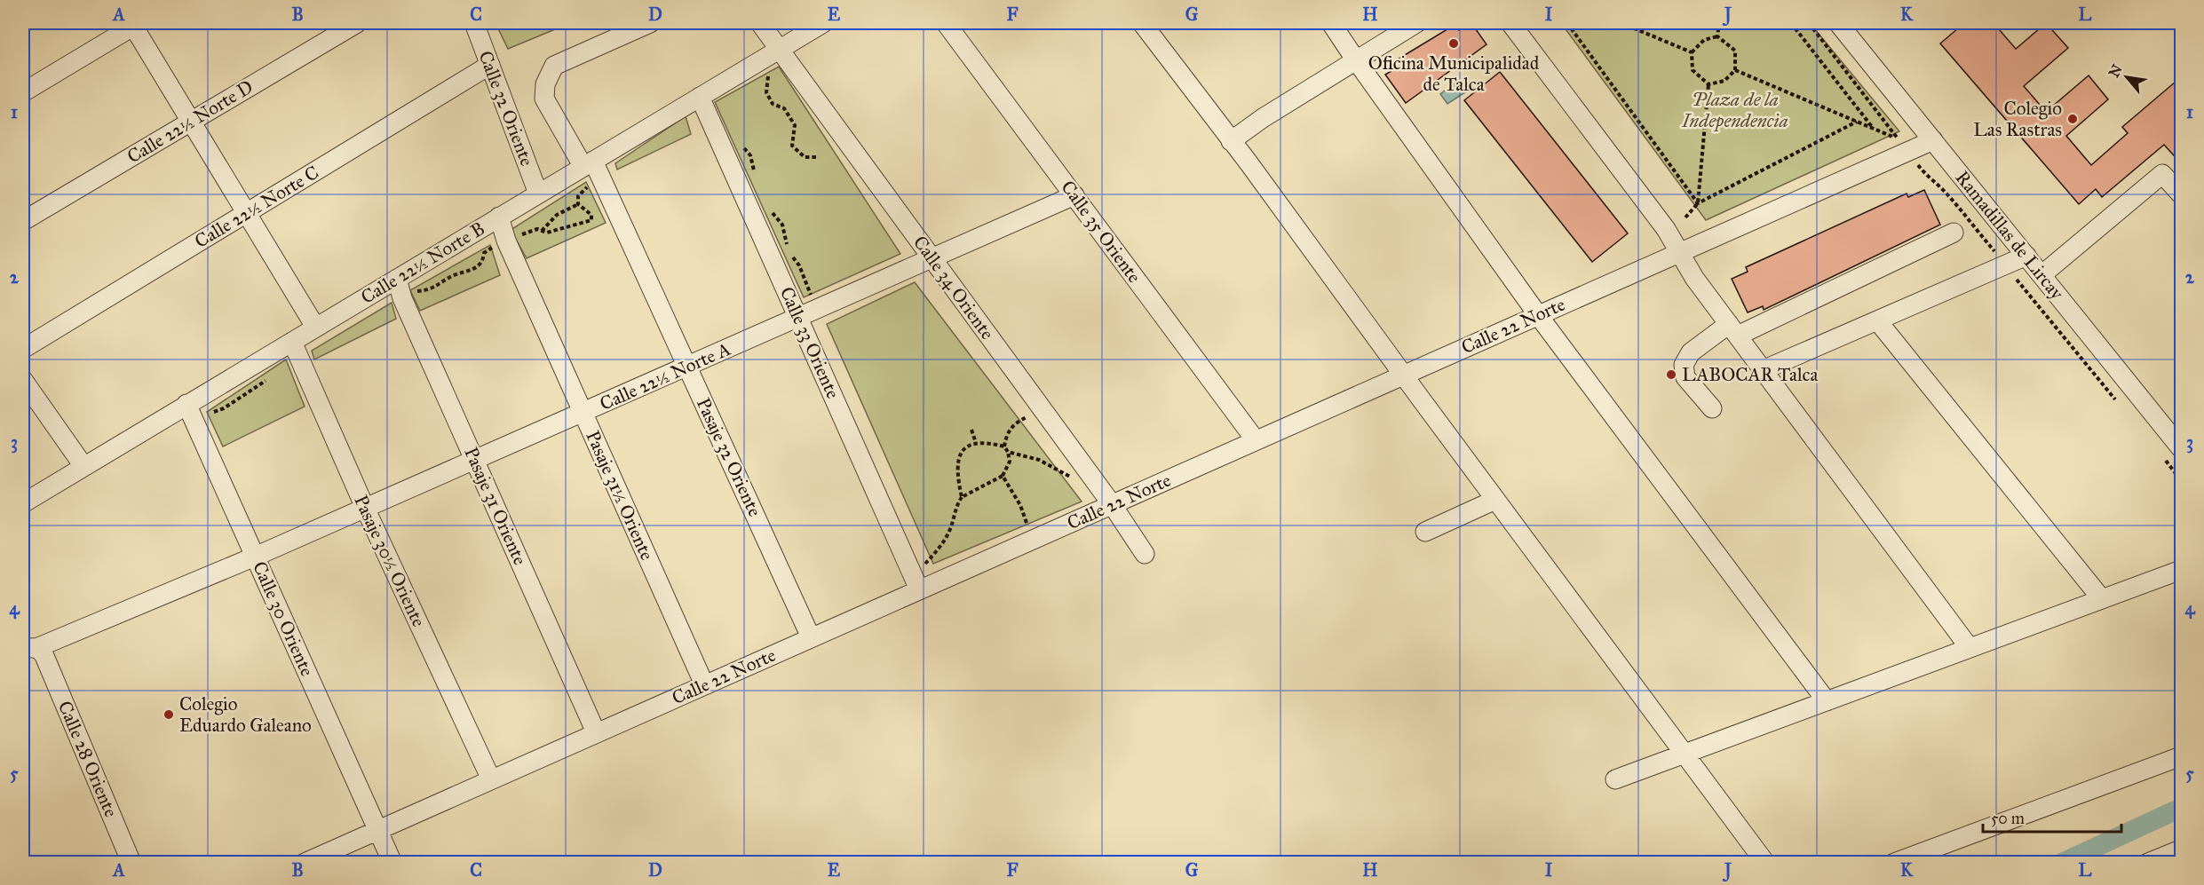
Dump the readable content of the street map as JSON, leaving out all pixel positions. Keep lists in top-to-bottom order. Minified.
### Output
{"streets":{"street":["Calle 32 Oriente","Calle 22½ Norte D","Calle 22½ Norte C","Calle 35 Oriente","Ramadillas de Lircay","Calle 22½ Norte B","Calle 34 Oriente","Calle 22 Norte","Calle 33 Oriente","Calle 22½ Norte A","Pasaje 32 Oriente","Pasaje 31½ Oriente","Pasaje 31 Oriente","Pasaje 30½ Oriente","Calle 30 Oriente","Calle 28 Oriente"]},"crossings":[["Calle 32 Oriente","Calle 22½ Norte C"],["Calle 32 Oriente","Calle 22½ Norte B"],["Calle 35 Oriente","Calle 22 Norte"],["Calle 35 Oriente","Calle 22½ Norte A"],["Ramadillas de Lircay","Calle 22 Norte"],["Calle 22½ Norte B","Calle 34 Oriente"],["Calle 22½ Norte B","Calle 33 Oriente"],["Calle 22½ Norte B","Pasaje 32 Oriente"],["Calle 22½ Norte B","Pasaje 31½ Oriente"],["Calle 22½ Norte B","Pasaje 31 Oriente"],["Calle 22½ Norte B","Pasaje 30½ Oriente"],["Calle 22½ Norte B","Calle 30 Oriente"],["Calle 34 Oriente","Calle 22 Norte"],["Calle 34 Oriente","Calle 22½ Norte A"],["Calle 22 Norte","Calle 33 Oriente"],["Calle 22 Norte","Pasaje 32 Oriente"],["Calle 22 Norte","Pasaje 31½ Oriente"],["Calle 22 Norte","Pasaje 31 Oriente"],["Calle 22 Norte","Pasaje 30½ Oriente"],["Calle 22 Norte","Calle 30 Oriente"],["Calle 33 Oriente","Calle 22½ Norte A"],["Calle 22½ Norte A","Pasaje 32 Oriente"],["Calle 22½ Norte A","Pasaje 31½ Oriente"],["Calle 22½ Norte A","Pasaje 31 Oriente"],["Calle 22½ Norte A","Pasaje 30½ Oriente"],["Calle 22½ Norte A","Calle 30 Oriente"],["Calle 22½ Norte A","Calle 28 Oriente"]],"parks":["Plaza de la Independencia"],"places":["Oficina Municipalidad de Talca","Colegio Las Rastras","LABOCAR Talca","Colegio Eduardo Galeano"],"scale_bar":"50 m","north":"top left","grid":{"columns":["A","B","C","D","E","F","G","H","I","J","K","L"],"rows":["1","2","3","4","5"]}}
